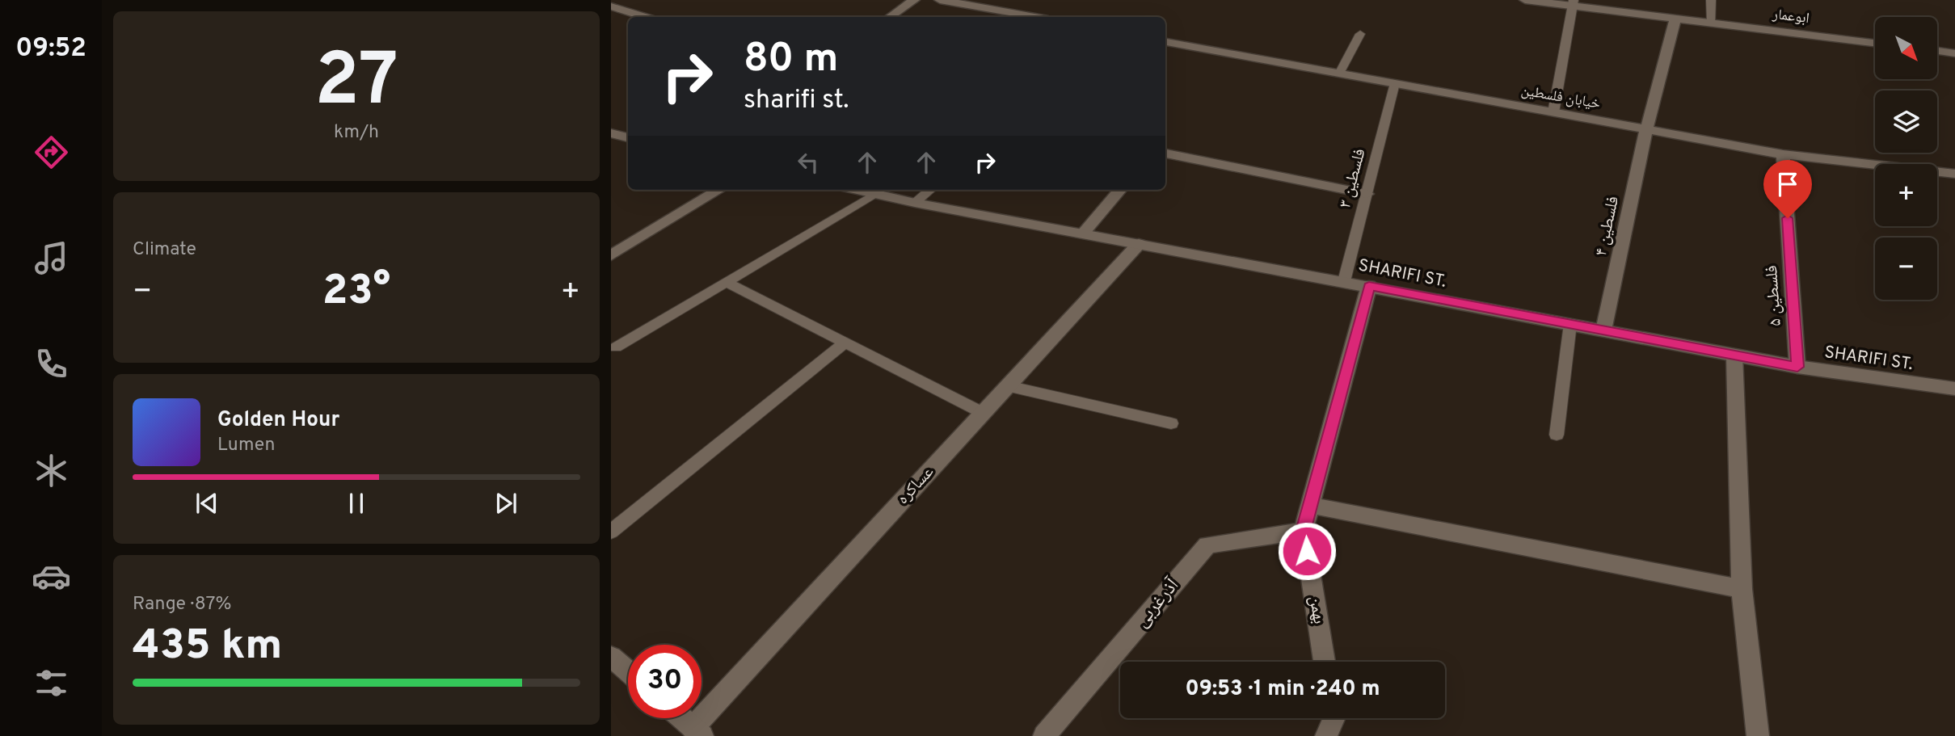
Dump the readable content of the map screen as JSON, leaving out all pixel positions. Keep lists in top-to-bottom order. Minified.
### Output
{"streets":{"street":["ابوعمار","خیابان فلسطین","فلسطین ۴","SHARIFI ST.","فلسطین ۵","عساکره","آذرغربی","بهمن"],"lane":["فلسطین ۳"]},"crossings":[["ابوعمار","فلسطین ۴"],["خیابان فلسطین","فلسطین ۳"],["خیابان فلسطین","فلسطین ۴"],["خیابان فلسطین","فلسطین ۵"],["فلسطین ۳","SHARIFI ST."],["فلسطین ۴","SHARIFI ST."],["SHARIFI ST.","فلسطین ۵"],["SHARIFI ST.","عساکره"],["SHARIFI ST.","بهمن"],["آذرغربی","بهمن"]],"north":"bottom right","page":{"tabs":"09:52","tile":[["27","km/h"],"Climate",["Range · 87%","435 km"]],"map_buttons":["+","−"],"turn":["80 m","sharifi st."],"heat":["−","23°","+"],"song":["Golden Hour","Lumen"],"limit":"30","trip":"09:53 · 1 min · 240 m"}}
